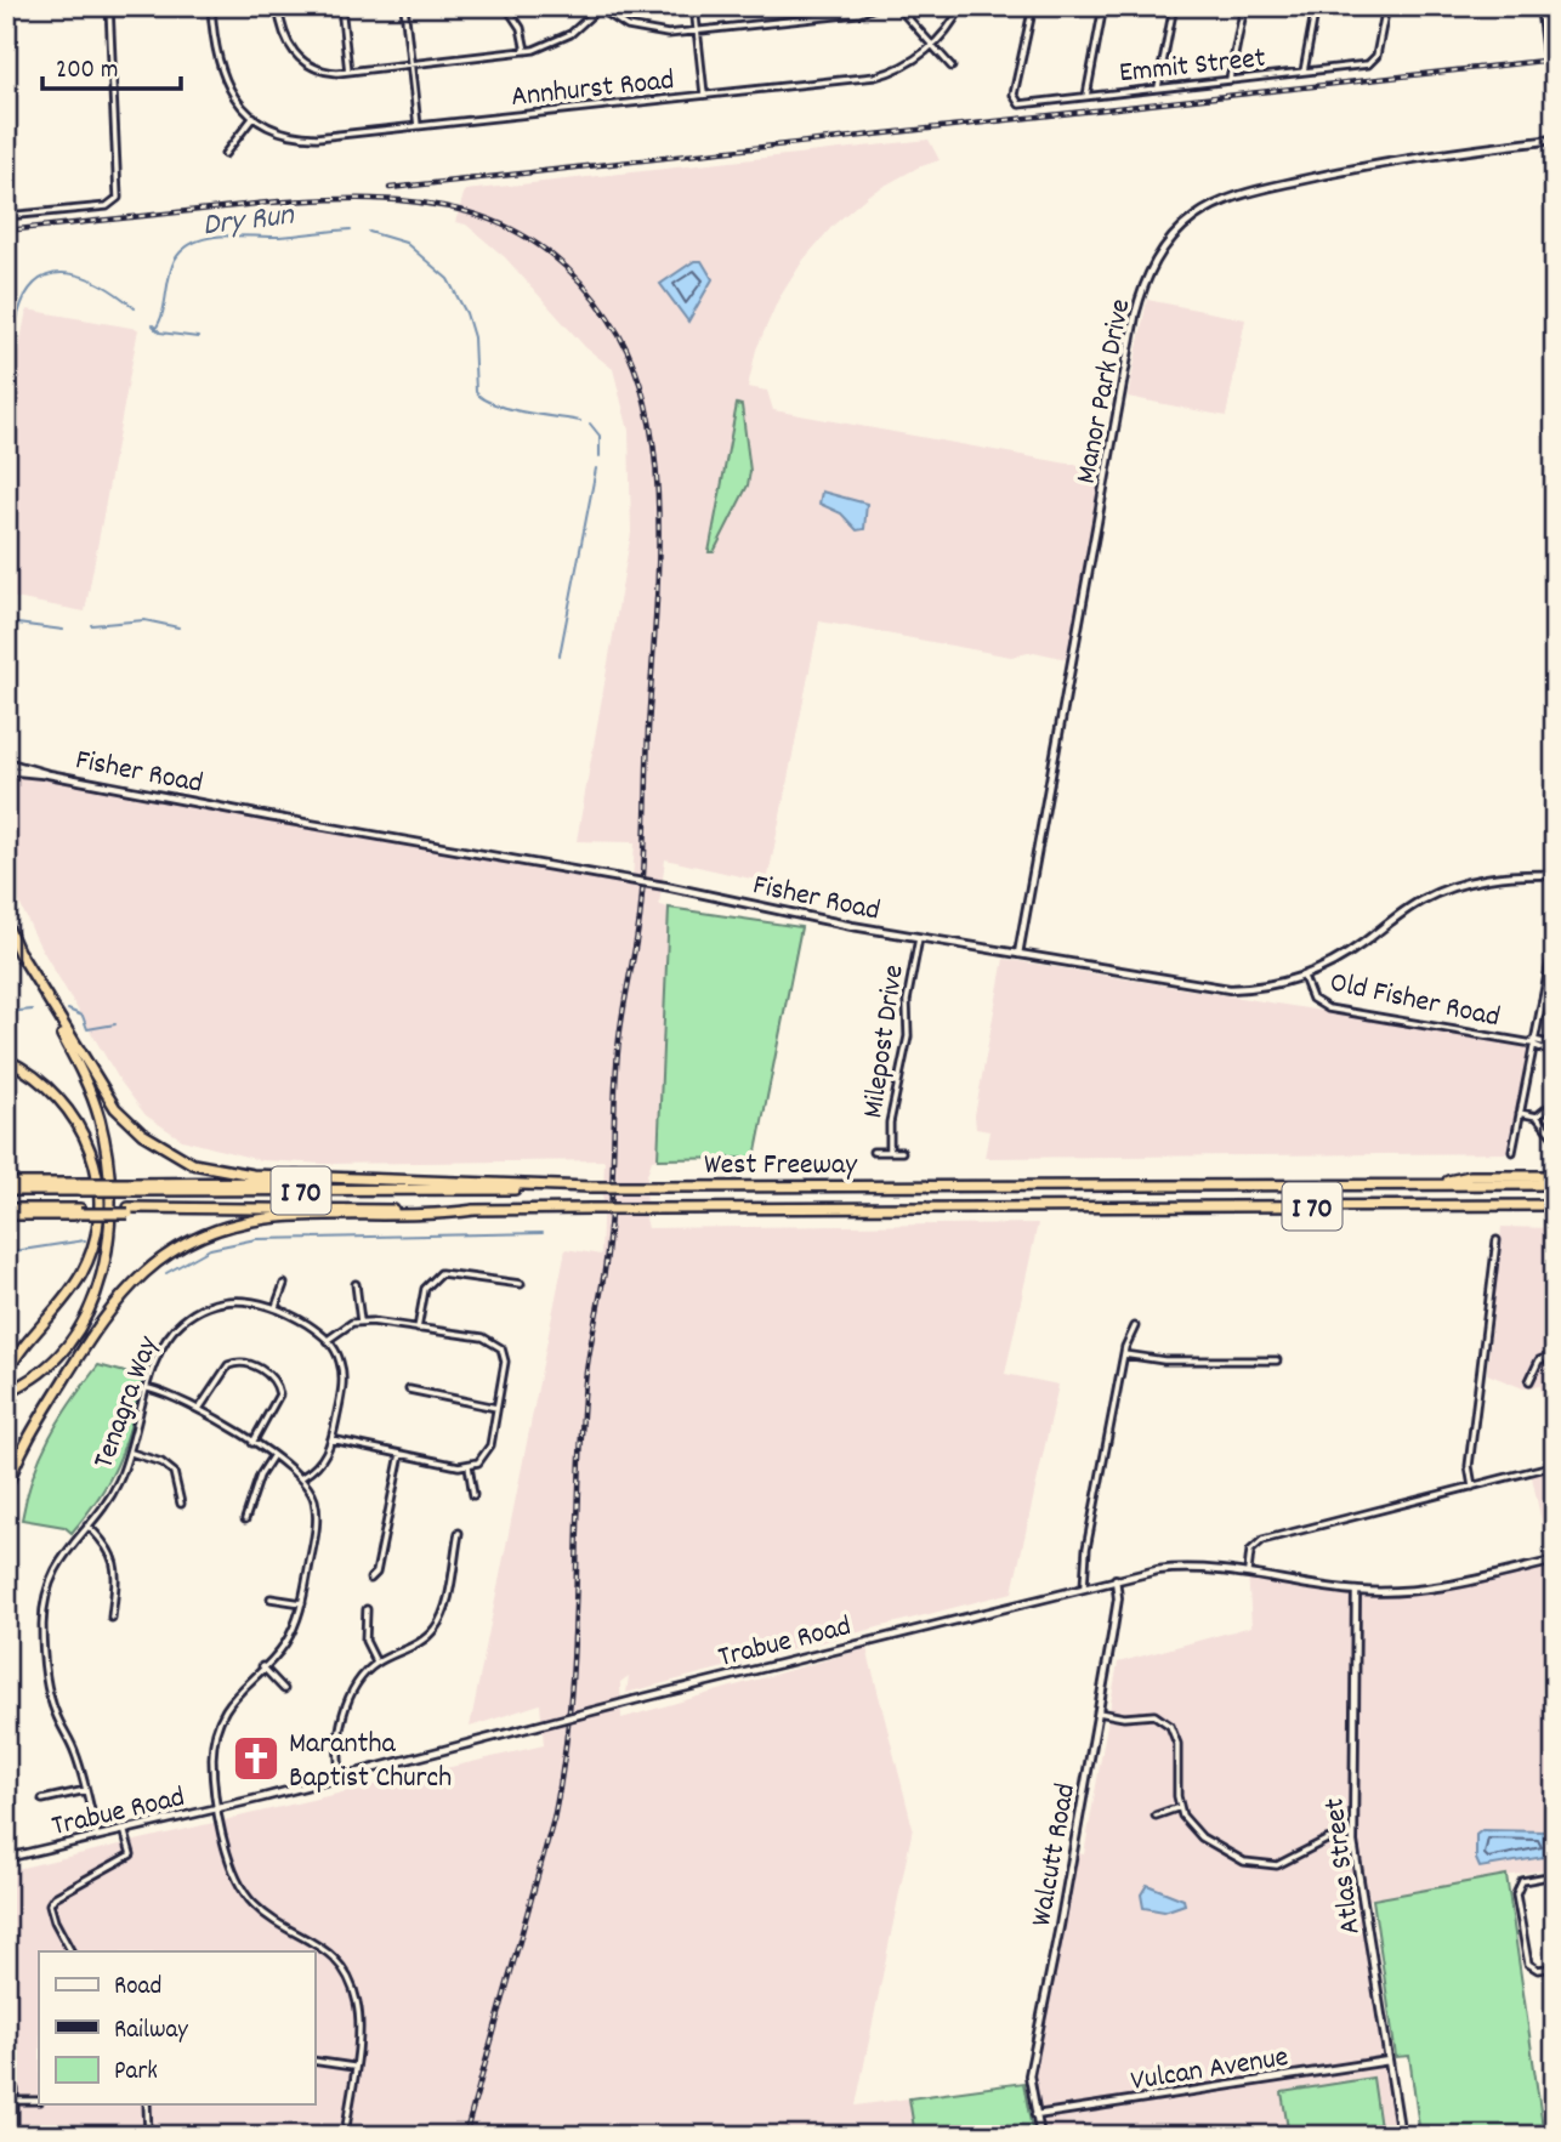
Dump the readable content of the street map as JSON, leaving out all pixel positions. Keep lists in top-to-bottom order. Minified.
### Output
{"streets":{"highway":["West Freeway","I 70"],"main road":["Manor Park Drive","Fisher Road","Trabue Road","Walcutt Road","Atlas Street","Vulcan Avenue"],"street":["Emmit Street","Annhurst Road","Old Fisher Road","Milepost Drive","Tenagra Way"]},"crossings":[["Manor Park Drive","Fisher Road"],["Fisher Road","Old Fisher Road"],["Fisher Road","Milepost Drive"],["Tenagra Way","Trabue Road"],["Trabue Road","Walcutt Road"],["Trabue Road","Atlas Street"],["Walcutt Road","Vulcan Avenue"],["Atlas Street","Vulcan Avenue"]],"water":["Dry Run"],"places":{"church":["Marantha Baptist Church"]},"legend":["Road","Railway","Park"],"scale_bar":"200 m"}
